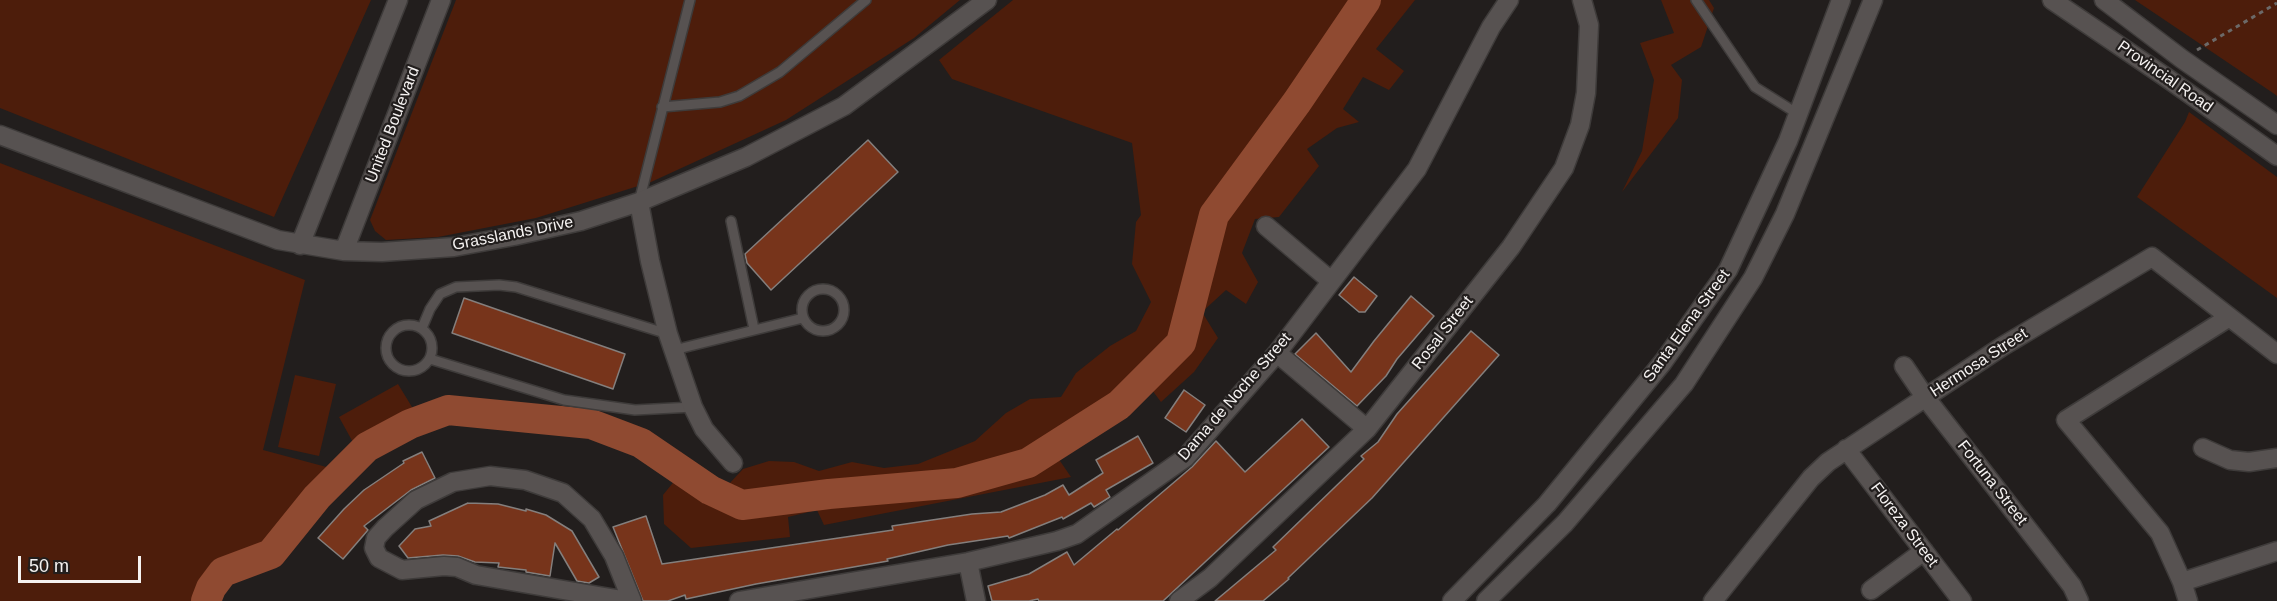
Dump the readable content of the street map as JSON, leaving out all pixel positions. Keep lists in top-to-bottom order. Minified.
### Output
{"streets":{"street":["Provincial Road","United Boulevard","Grasslands Drive","Santa Elena Street","Rosal Street","Hermosa Street","Dama de Noche Street","Fortuna Street","Floreza Street"]},"crossings":[["United Boulevard","Grasslands Drive"],["Hermosa Street","Fortuna Street"],["Hermosa Street","Floreza Street"]],"scale_bar":"50 m"}
